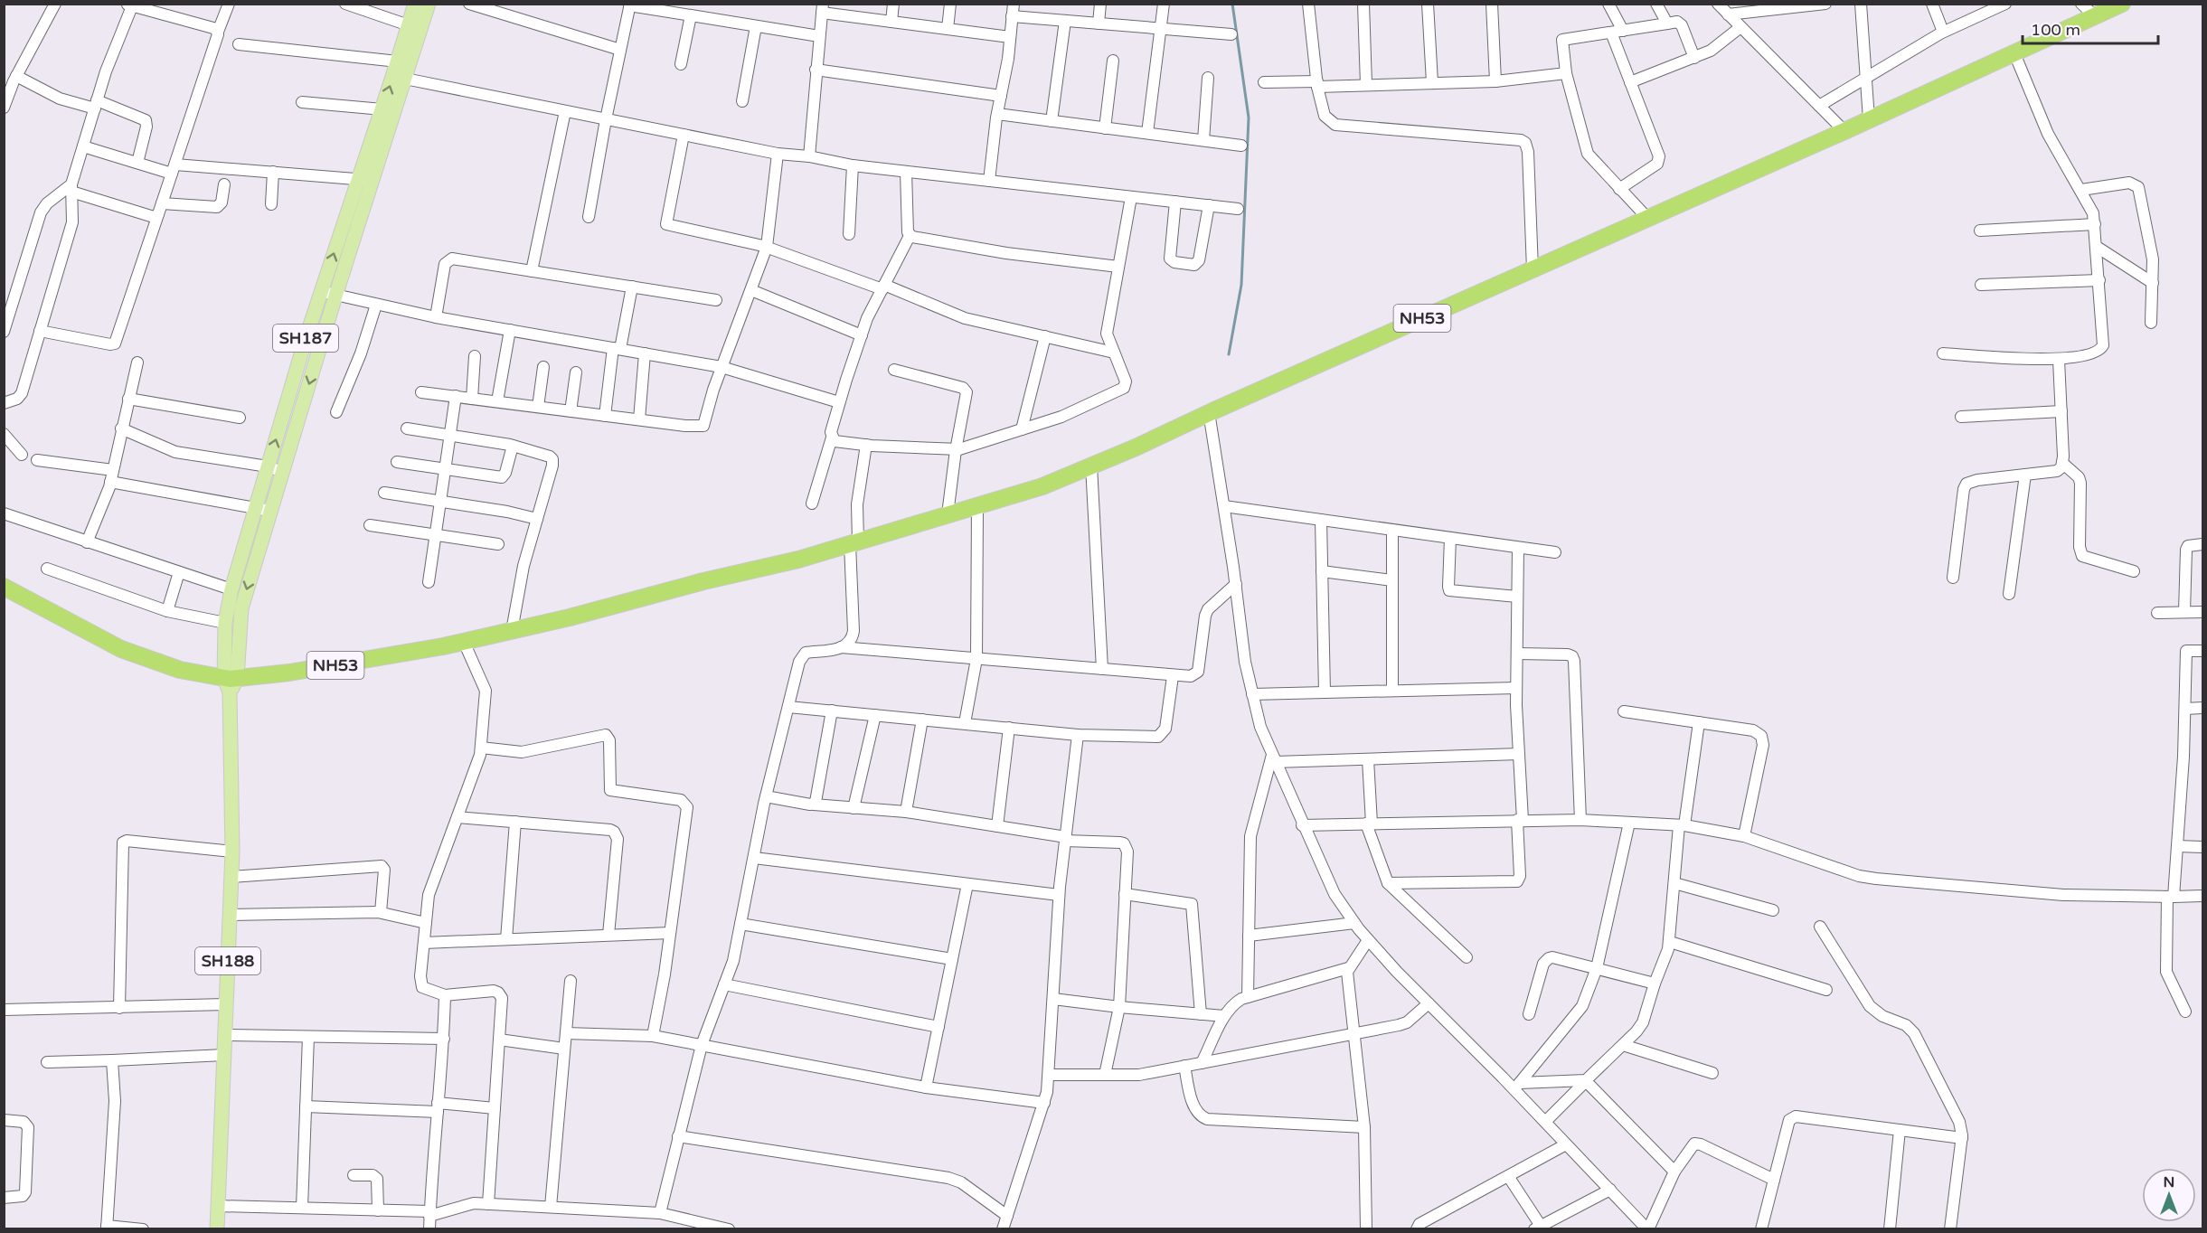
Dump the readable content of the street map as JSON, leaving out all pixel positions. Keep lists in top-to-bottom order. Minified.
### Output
{"streets":{"highway":["NH53"],"main road":["SH187","SH188"]},"crossings":[["NH53","SH187"],["NH53","SH188"],["SH187","SH188"]],"scale_bar":"100 m","north":"top"}
